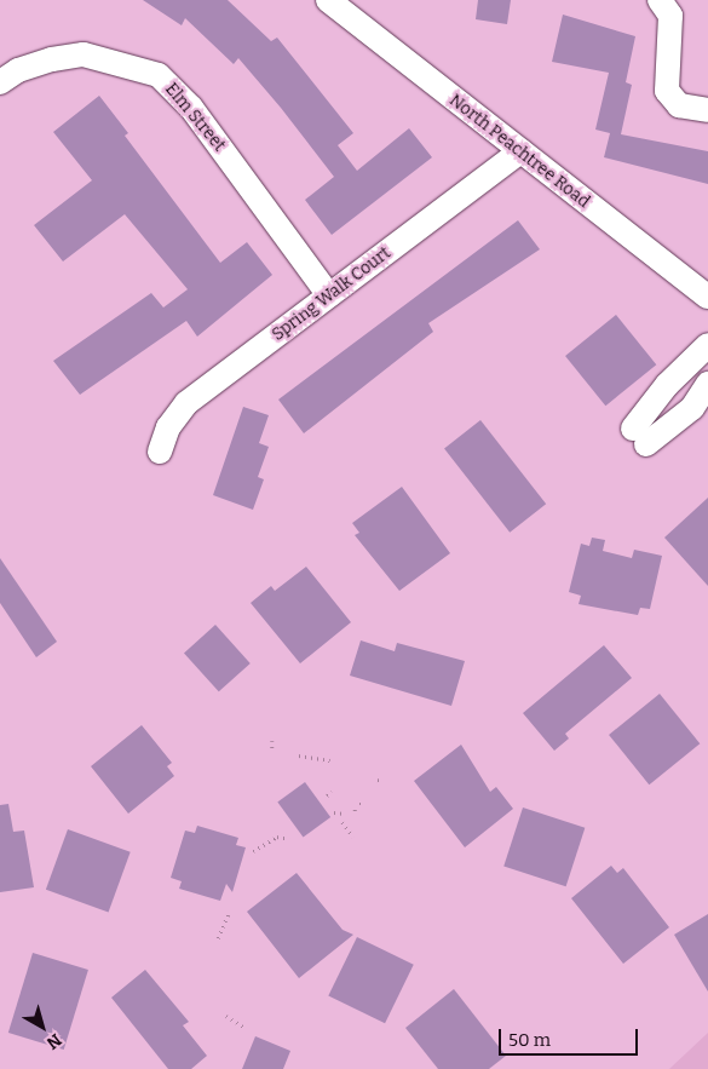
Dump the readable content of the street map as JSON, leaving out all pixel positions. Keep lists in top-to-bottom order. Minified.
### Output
{"streets":{"street":["Elm Street","North Peachtree Road","Spring Walk Court"]},"crossings":[["Elm Street","Spring Walk Court"],["North Peachtree Road","Spring Walk Court"]],"scale_bar":"50 m","north":"bottom right"}
